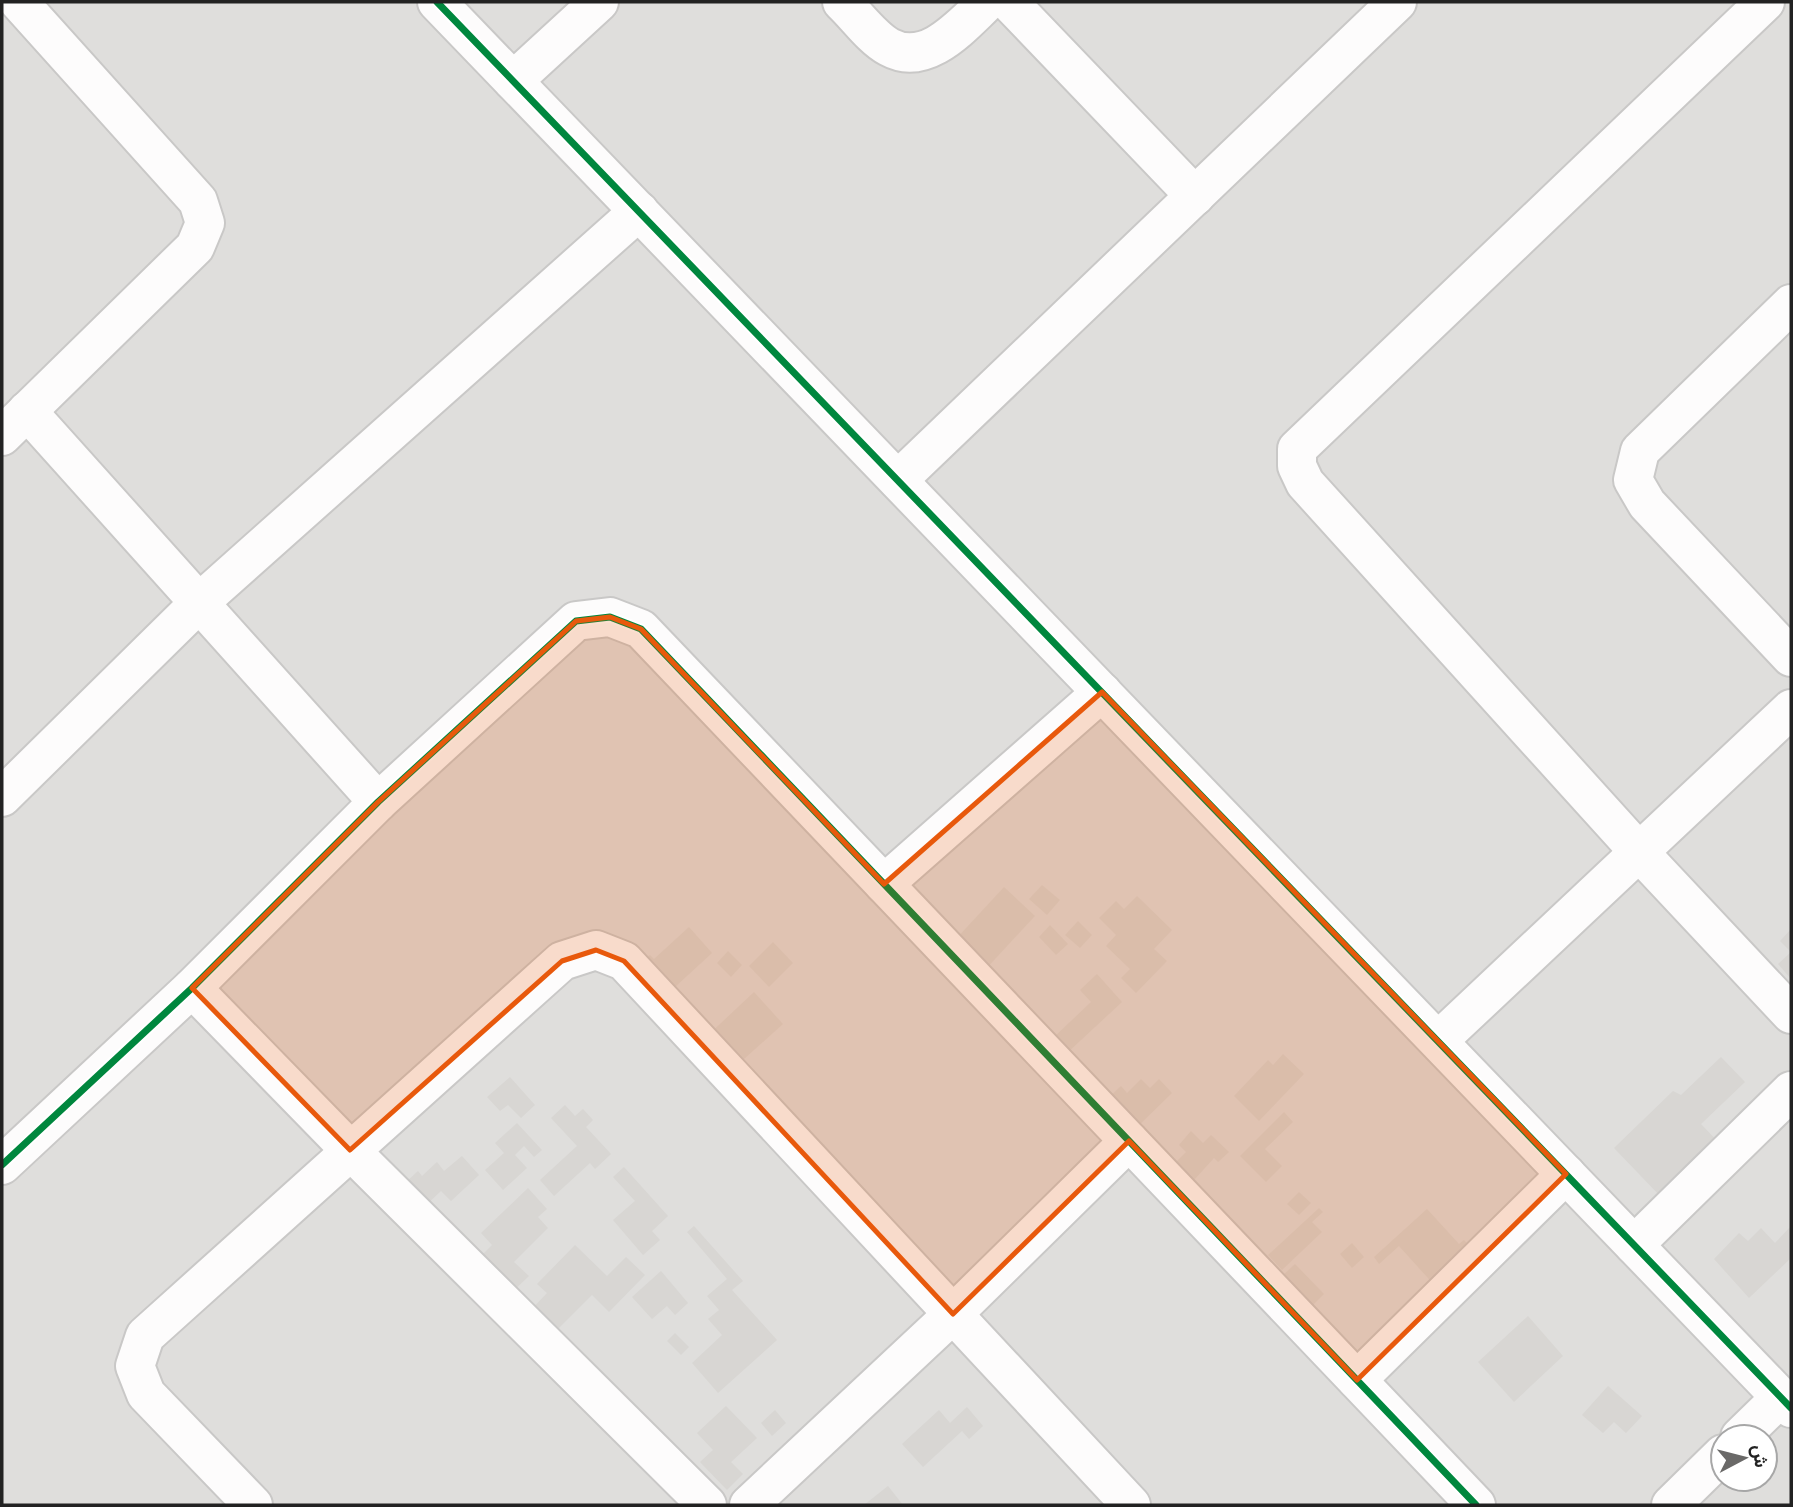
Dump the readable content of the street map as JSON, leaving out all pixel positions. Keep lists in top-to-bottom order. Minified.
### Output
{"north":"right"}
